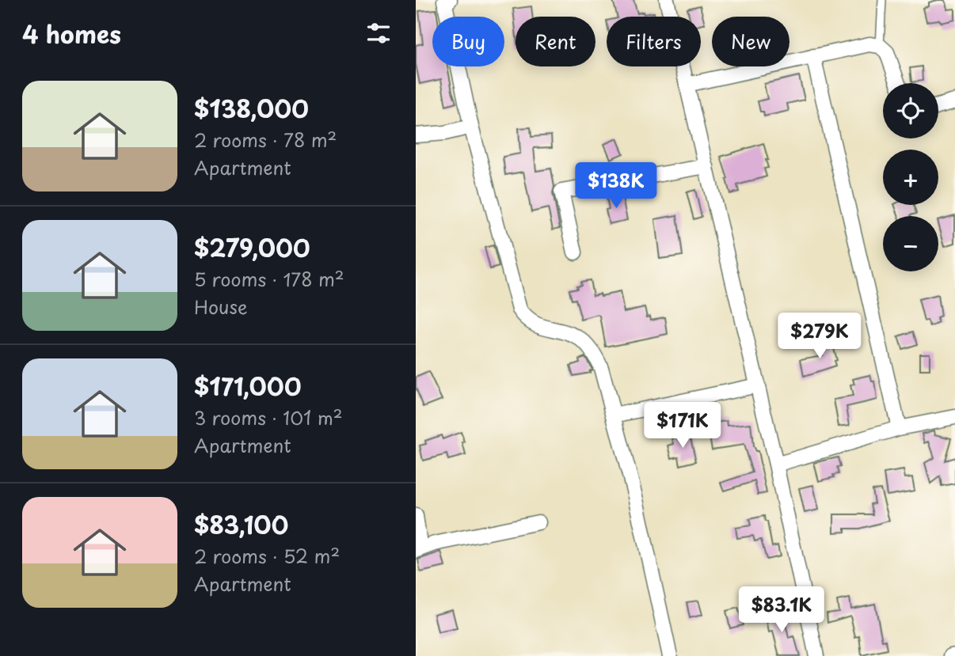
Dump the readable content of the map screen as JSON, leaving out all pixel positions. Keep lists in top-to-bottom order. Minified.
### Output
{"page":{"heading":"4 homes","chip":["Buy","Rent","Filters","New"],"list":[{"name":"$138,000","note":"2 rooms · 78 m² · Apartment"},{"name":"$279,000","note":"5 rooms · 178 m² · House"},{"name":"$171,000","note":"3 rooms · 101 m² · Apartment"},{"name":"$83,100","note":"2 rooms · 52 m² · Apartment"}],"map_buttons":["+","−"],"price":["$138K","$279K","$171K","$83.1K"]}}
